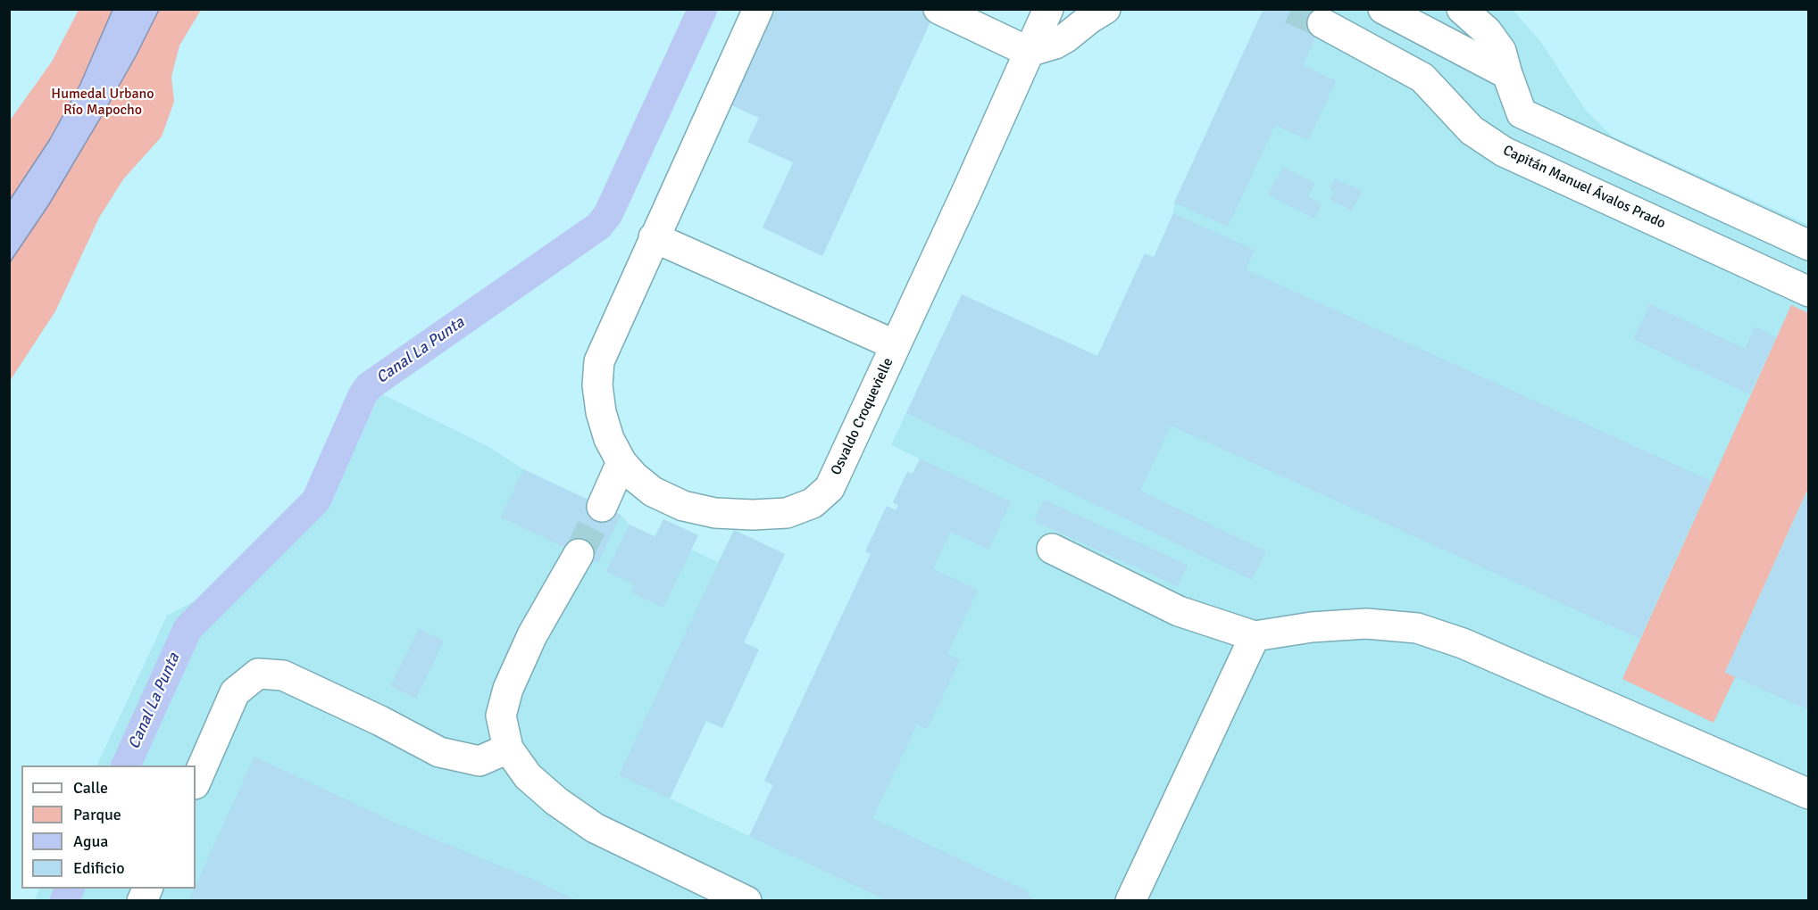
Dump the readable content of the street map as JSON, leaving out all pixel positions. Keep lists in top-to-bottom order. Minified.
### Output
{"streets":{"lane":["Capitán Manuel Ávalos Prado","Osvaldo Croquevielle"]},"water":["Canal La Punta"],"parks":["Humedal Urbano Río Mapocho"],"legend":["Calle","Parque","Agua","Edificio"]}
